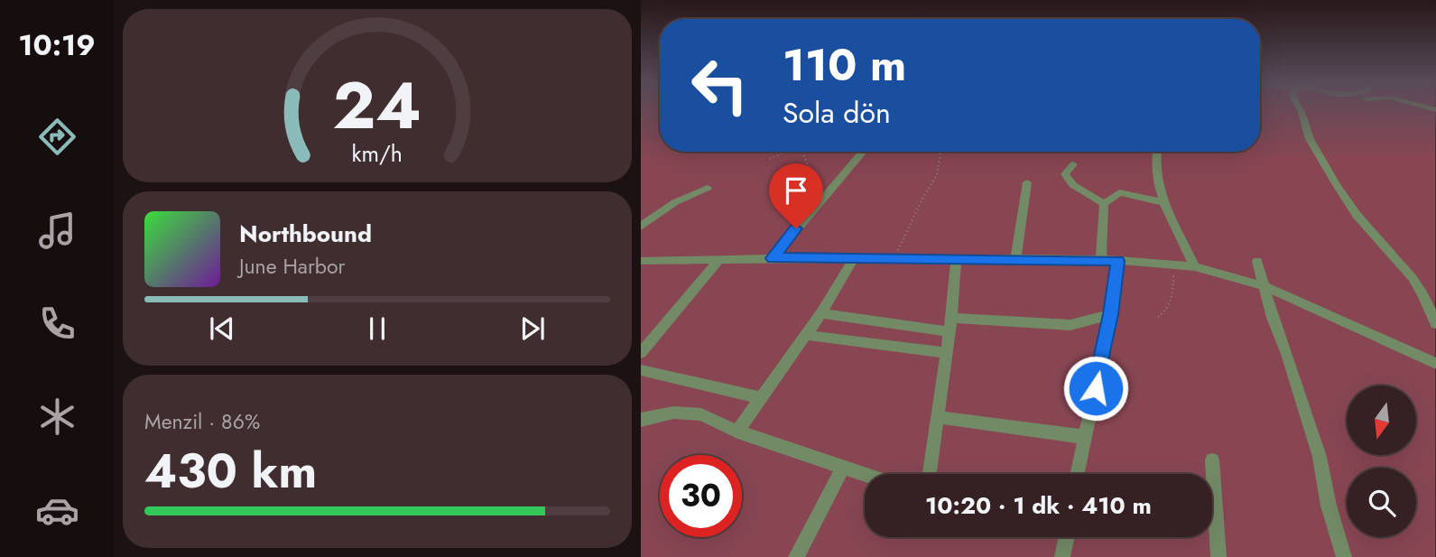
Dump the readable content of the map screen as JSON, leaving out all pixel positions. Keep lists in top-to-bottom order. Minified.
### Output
{"north":"bottom","page":{"tabs":"10:19","turn":["110 m","Sola dön"],"song":["Northbound","June Harbor"],"tile":["Menzil · 86%","430 km"],"limit":"30","trip":"10:20 · 1 dk · 410 m","gauge":["24","km/h"]}}
